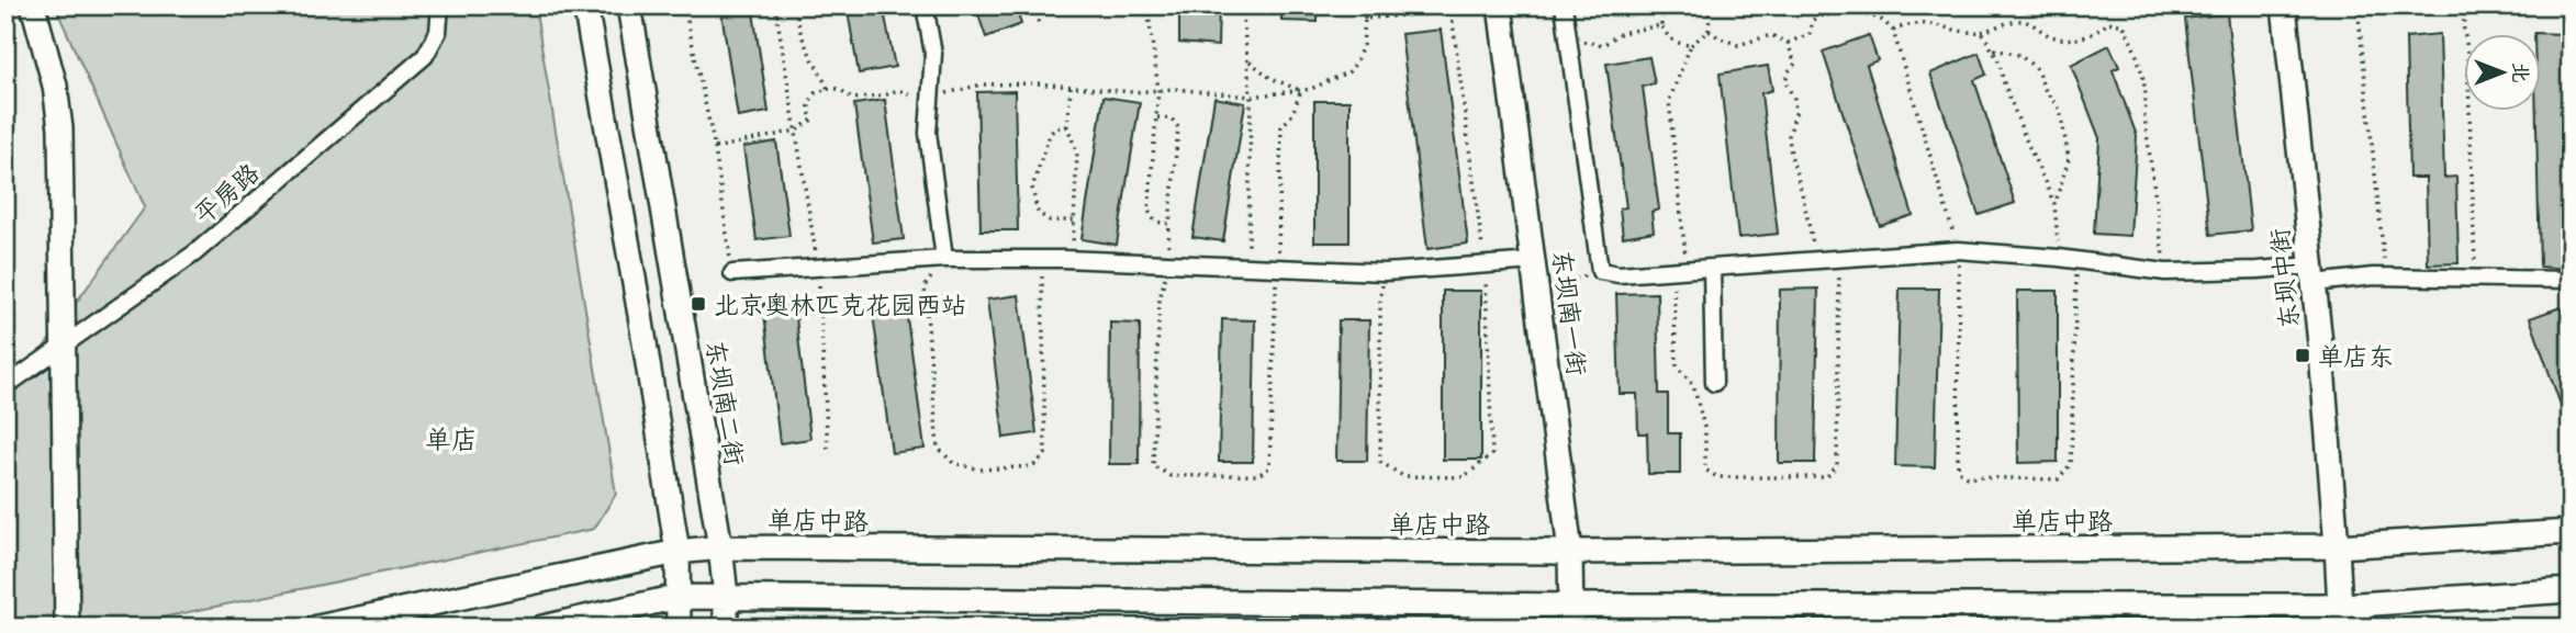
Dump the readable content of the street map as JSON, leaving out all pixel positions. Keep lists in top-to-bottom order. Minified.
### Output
{"streets":{"street":["平房路","东坝中街","东坝南一街","东坝南二街","单店中路"]},"crossings":[["东坝中街","单店中路"],["东坝南一街","单店中路"],["东坝南二街","单店中路"]],"districts":["单店"],"places":{"transit":["北京奥林匹克花园西站","单店东"]},"north":"right"}
